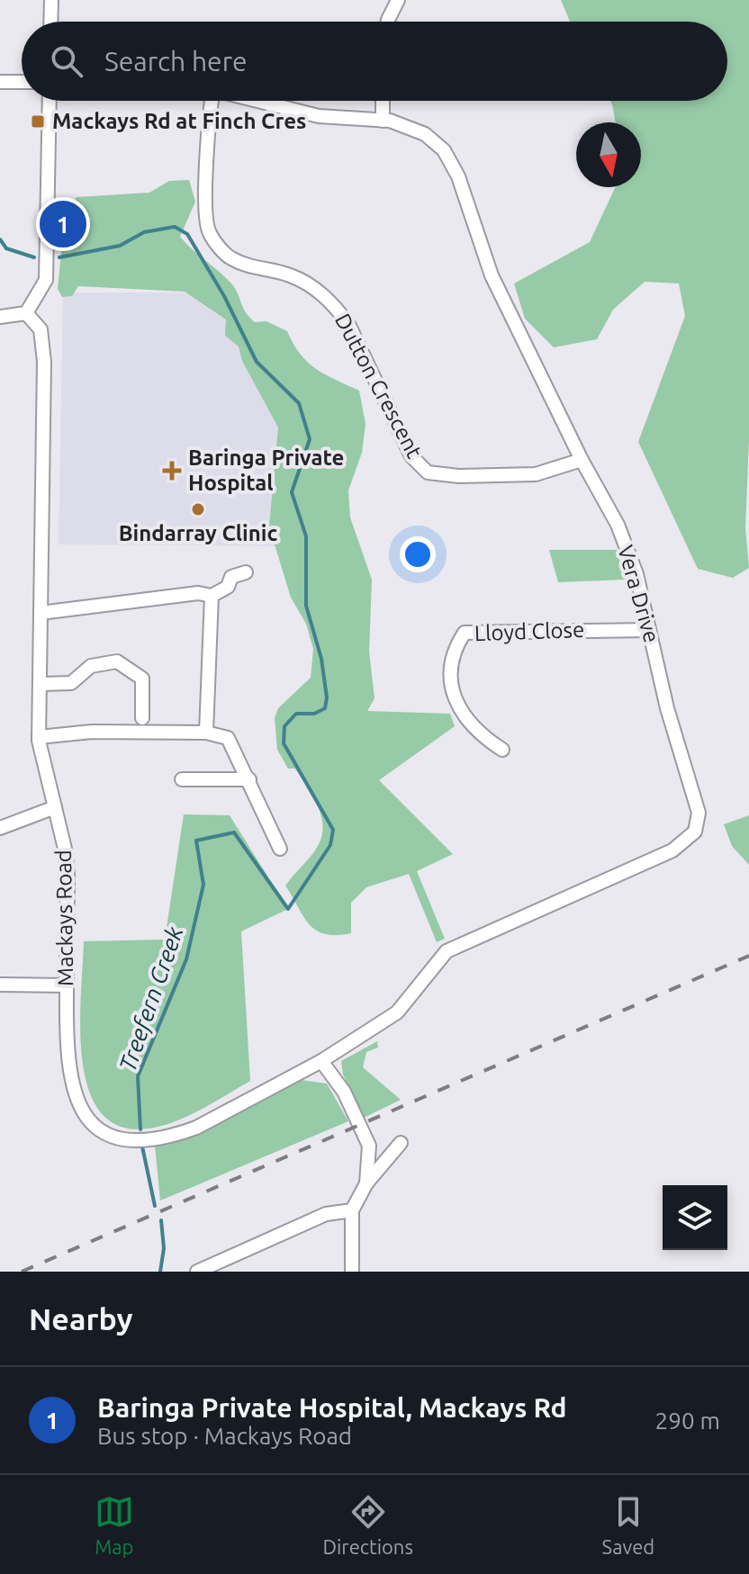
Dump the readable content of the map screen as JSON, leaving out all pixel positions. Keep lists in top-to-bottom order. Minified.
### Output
{"streets":{"street":["Dutton Crescent","Vera Drive","Lloyd Close","Mackays Road"]},"crossings":[["Dutton Crescent","Vera Drive"],["Vera Drive","Lloyd Close"],["Vera Drive","Mackays Road"]],"water":["Treefern Creek"],"places":{"transit":["Mackays Rd at Finch Cres"],"health":["Baringa Private Hospital"],"other":["Bindarray Clinic"]},"north":"bottom","page":{"search":"Search here","pins":"1","heading":"Nearby","list":[{"mark":"1","name":"Baringa Private Hospital, Mackays Rd","note":"Bus stop · Mackays Road","value":"290 m"}],"nav":["Map","Directions","Saved"]}}
